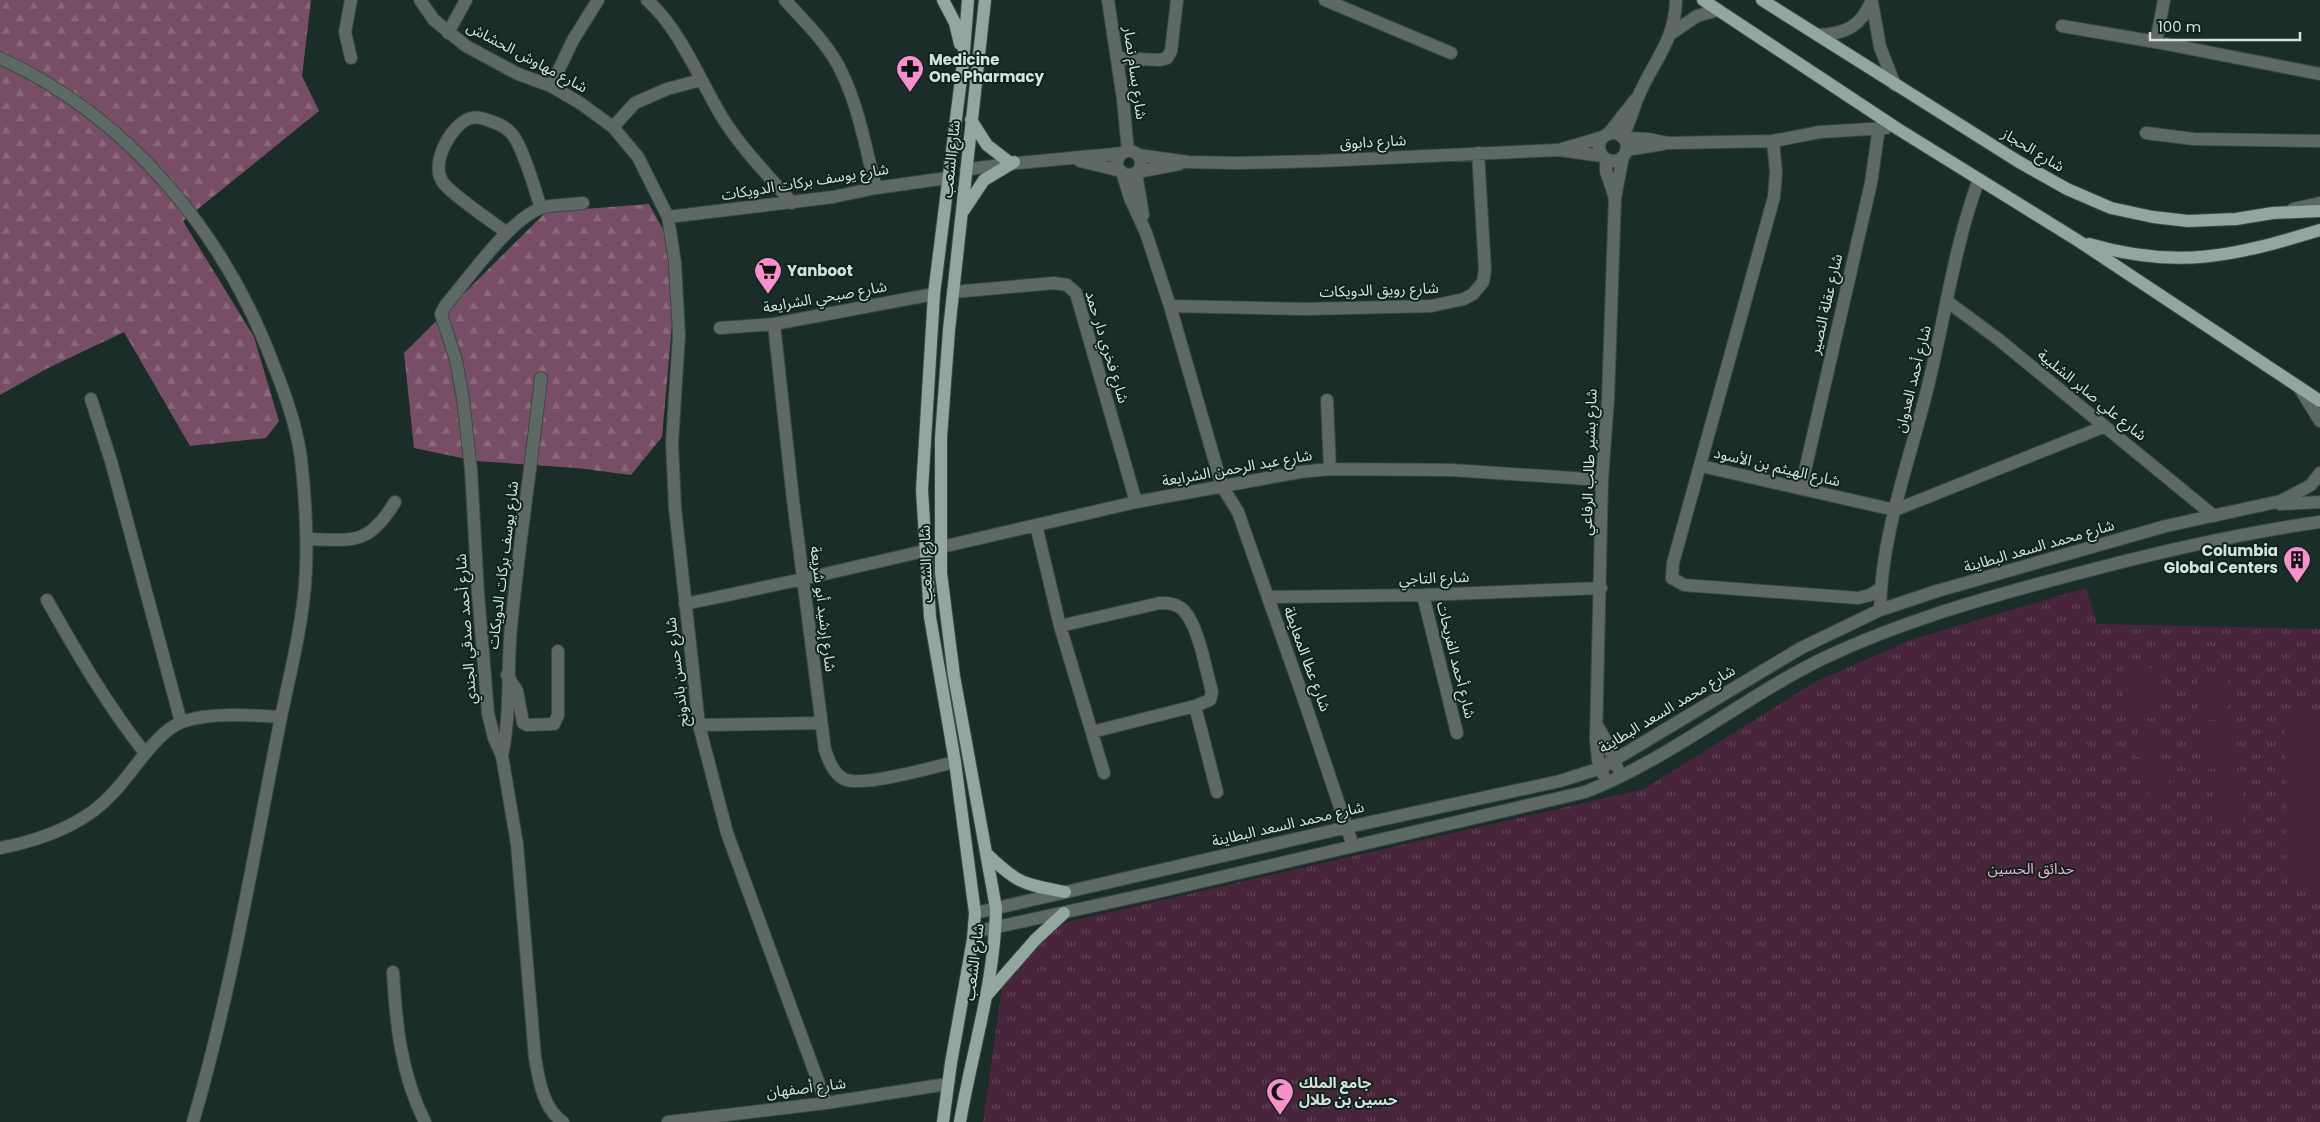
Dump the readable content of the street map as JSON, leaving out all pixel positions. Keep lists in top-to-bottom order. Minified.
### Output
{"streets":{"main road":["شارع الحجاز","شارع الشعب"],"street":["شارع مهاوش الحشاش","شارع بسام نصار","شارع دابوق","شارع يوسف بركات الدويكات","شارع رويق الدويكات","شارع صبحي الشرايعة","شارع عقلة النصير","شارع فخري دار حمد","شارع أحمد العدوان","شارع علي صابر الشلبية","شارع بشير طالب الرفاعي","شارع الهيثم بن الأسود","شارع عبد الرحمن الشرايعة","شارع محمد السعد البطاينة","شارع التاجي","شارع إرشيد أبو شريعة","شارع أحمد صدقي الجندي","شارع عطا المعايطة","شارع أحمد الفريحات","شارع حسن باندونج","شارع أصفهان"]},"crossings":[["شارع مهاوش الحشاش","شارع يوسف بركات الدويكات"],["شارع مهاوش الحشاش","شارع حسن باندونج"],["شارع بسام نصار","شارع دابوق"],["شارع دابوق","شارع الشعب"],["شارع دابوق","شارع رويق الدويكات"],["شارع دابوق","شارع بشير طالب الرفاعي"],["شارع الشعب","شارع يوسف بركات الدويكات"],["شارع الشعب","شارع صبحي الشرايعة"],["شارع الشعب","شارع فخري دار حمد"],["شارع الشعب","شارع عبد الرحمن الشرايعة"],["شارع الشعب","شارع محمد السعد البطاينة"],["شارع الشعب","شارع إرشيد أبو شريعة"],["شارع الشعب","شارع أصفهان"],["شارع يوسف بركات الدويكات","شارع أحمد صدقي الجندي"],["شارع يوسف بركات الدويكات","شارع حسن باندونج"],["شارع صبحي الشرايعة","شارع إرشيد أبو شريعة"],["شارع عقلة النصير","شارع الهيثم بن الأسود"],["شارع فخري دار حمد","شارع عبد الرحمن الشرايعة"],["شارع أحمد العدوان","شارع علي صابر الشلبية"],["شارع أحمد العدوان","شارع الهيثم بن الأسود"],["شارع أحمد العدوان","شارع محمد السعد البطاينة"],["شارع علي صابر الشلبية","شارع محمد السعد البطاينة"],["شارع بشير طالب الرفاعي","شارع عبد الرحمن الشرايعة"],["شارع بشير طالب الرفاعي","شارع محمد السعد البطاينة"],["شارع بشير طالب الرفاعي","شارع التاجي"],["شارع عبد الرحمن الشرايعة","شارع إرشيد أبو شريعة"],["شارع عبد الرحمن الشرايعة","شارع عطا المعايطة"],["شارع عبد الرحمن الشرايعة","شارع حسن باندونج"],["شارع محمد السعد البطاينة","شارع عطا المعايطة"],["شارع التاجي","شارع عطا المعايطة"],["شارع التاجي","شارع أحمد الفريحات"],["شارع حسن باندونج","شارع أصفهان"]],"parks":["حدائق الحسين"],"places":{"pharmacy":["Medicine One Pharmacy"],"supermarket":["Yanboot"],"building":["Columbia Global Centers"],"mosque":["جامع الملك حسين بن طلال"]},"scale_bar":"100 m"}
